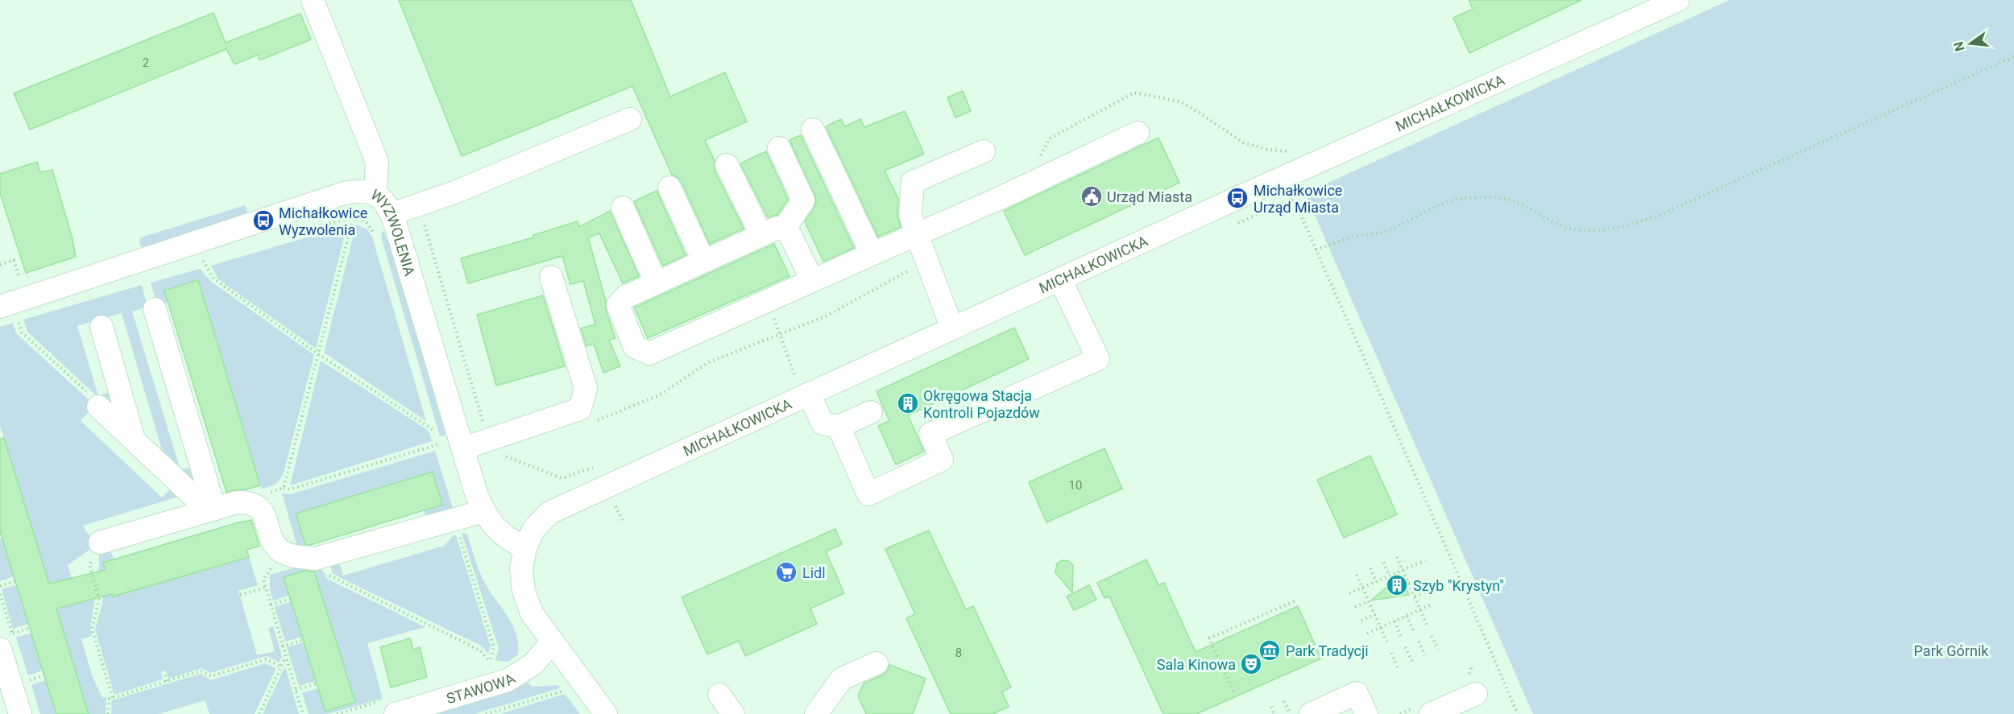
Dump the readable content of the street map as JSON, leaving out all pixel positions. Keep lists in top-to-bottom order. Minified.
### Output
{"streets":{"street":["MICHAŁKOWICKA","WYZWOLENIA","STAWOWA"]},"crossings":[["MICHAŁKOWICKA","WYZWOLENIA"],["MICHAŁKOWICKA","STAWOWA"]],"parks":["Park Górnik"],"places":{"public building":["Urząd Miasta"],"bus stop":["Michałkowice Urząd Miasta","Michałkowice Wyzwolenia"],"building":["Okręgowa Stacja Kontroli Pojazdów","Szyb \"Krystyn\""],"supermarket":["Lidl"],"museum":["Park Tradycji"],"theatre":["Sala Kinowa"]},"house_numbers":["2","10","8"],"north":"left"}
